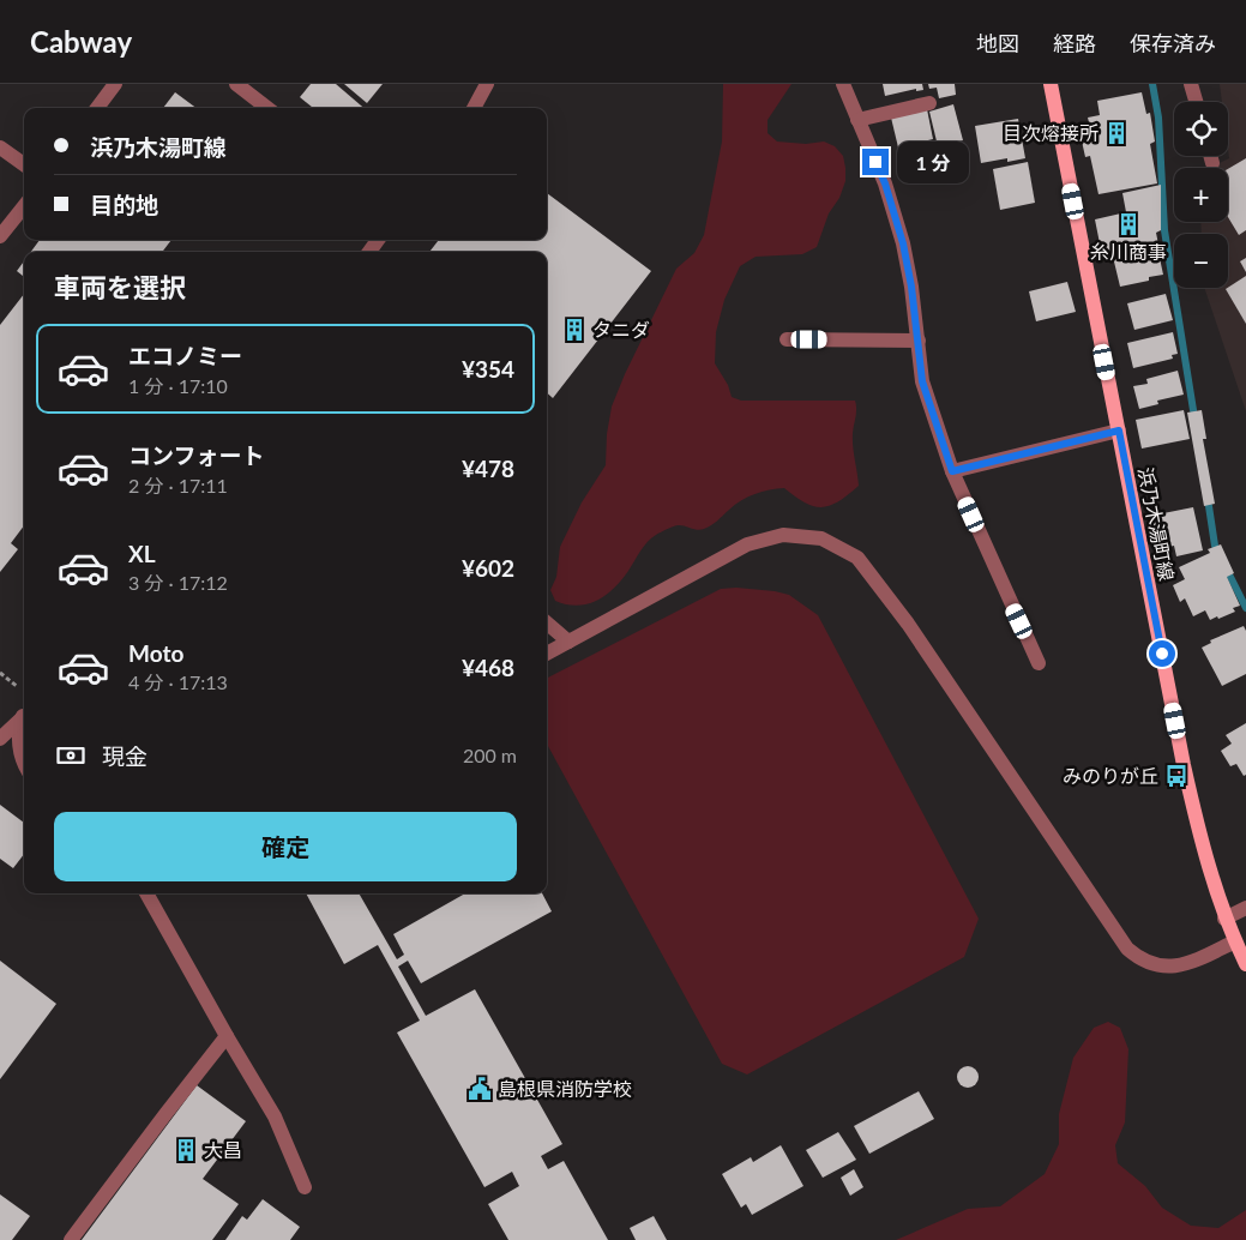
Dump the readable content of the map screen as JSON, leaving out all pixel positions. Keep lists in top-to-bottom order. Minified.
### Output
{"streets":{"main road":["浜乃木湯町線"]},"places":{"building":["目次熔接所","糸川商事","タニダ","大昌"],"bus stop":["みのりが丘"],"public building":["島根県消防学校"]},"page":{"header":"Cabway","nav":["地図","経路","保存済み"],"map_buttons":["+","−"],"banner":["浜乃木湯町線","目的地"],"bubble":"1 分","heading":"車両を選択","list":[{"name":"エコノミー","note":"1 分 · 17:10","value":"¥354"},{"name":"コンフォート","note":"2 分 · 17:11","value":"¥478"},{"name":"XL","note":"3 分 · 17:12","value":"¥602"},{"name":"Moto","note":"4 分 · 17:13","value":"¥468"}],"pay":["現金","200 m"],"buttons":"確定"}}
